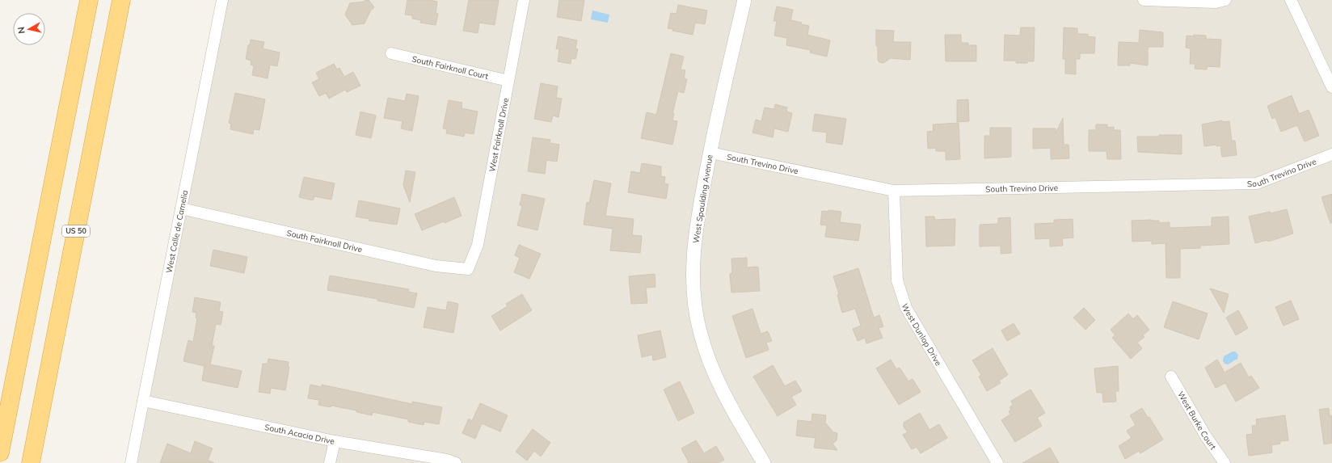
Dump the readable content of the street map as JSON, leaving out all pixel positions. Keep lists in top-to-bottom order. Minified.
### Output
{"streets":{"highway":["US 50"],"street":["South Fairknoll Court","West Fairknoll Drive","South Trevino Drive","West Spaulding Avenue","West Calle de Camelia","South Fairknoll Drive","West Dunlop Drive","West Burke Court","South Acacia Drive"]},"crossings":[["South Fairknoll Court","West Fairknoll Drive"],["West Fairknoll Drive","South Fairknoll Drive"],["South Trevino Drive","West Spaulding Avenue"],["South Trevino Drive","West Dunlop Drive"],["West Calle de Camelia","South Fairknoll Drive"],["West Calle de Camelia","South Acacia Drive"]],"north":"left"}
